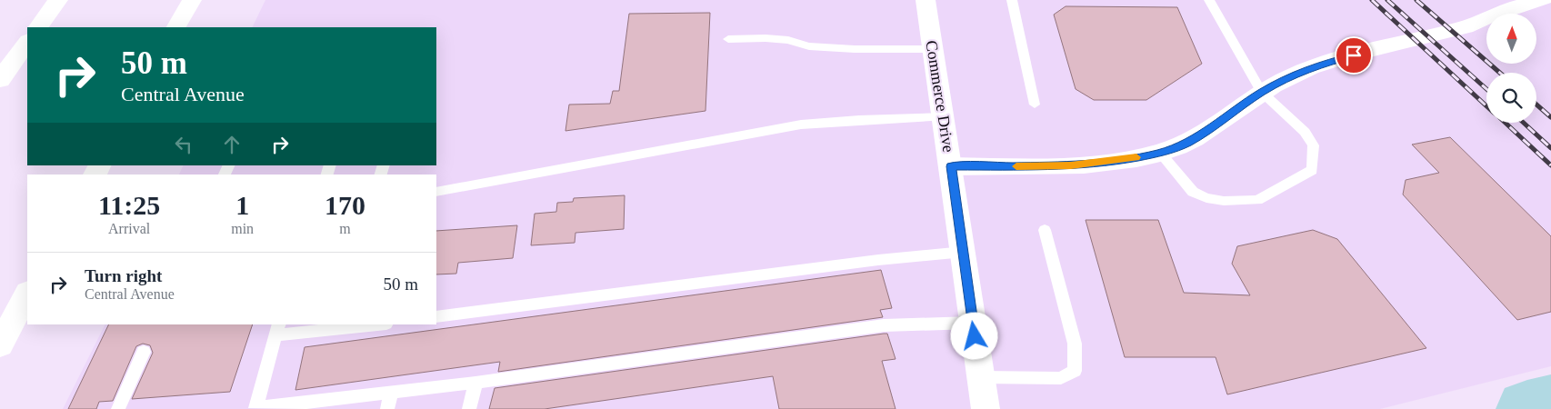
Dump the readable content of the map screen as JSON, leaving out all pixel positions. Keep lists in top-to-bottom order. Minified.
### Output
{"streets":{"main road":["Commerce Drive"]},"north":"top","page":{"turn":["50 m","Central Avenue"],"eta":["11:25","Arrival","1","min","170","m"],"list":[{"name":"Turn right","note":"Central Avenue","value":"50 m"}]}}
